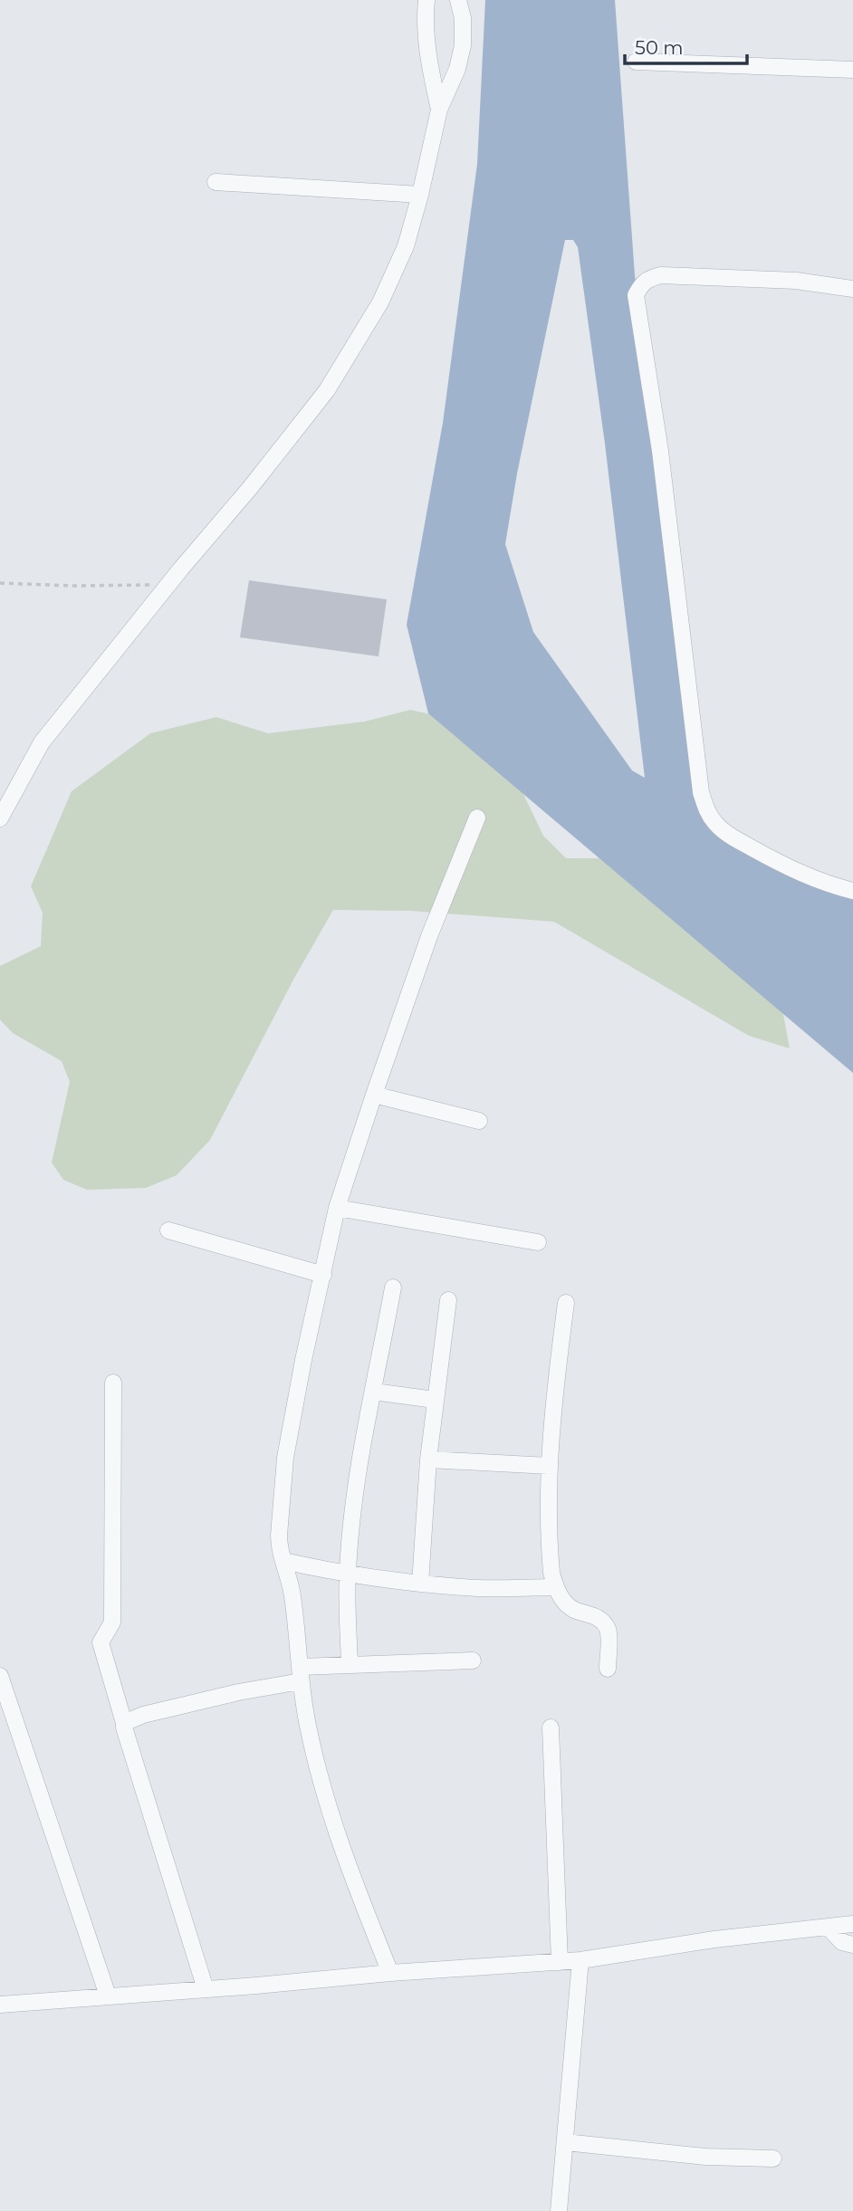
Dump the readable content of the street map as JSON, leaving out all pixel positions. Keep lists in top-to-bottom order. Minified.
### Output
{"scale_bar":"50 m"}
